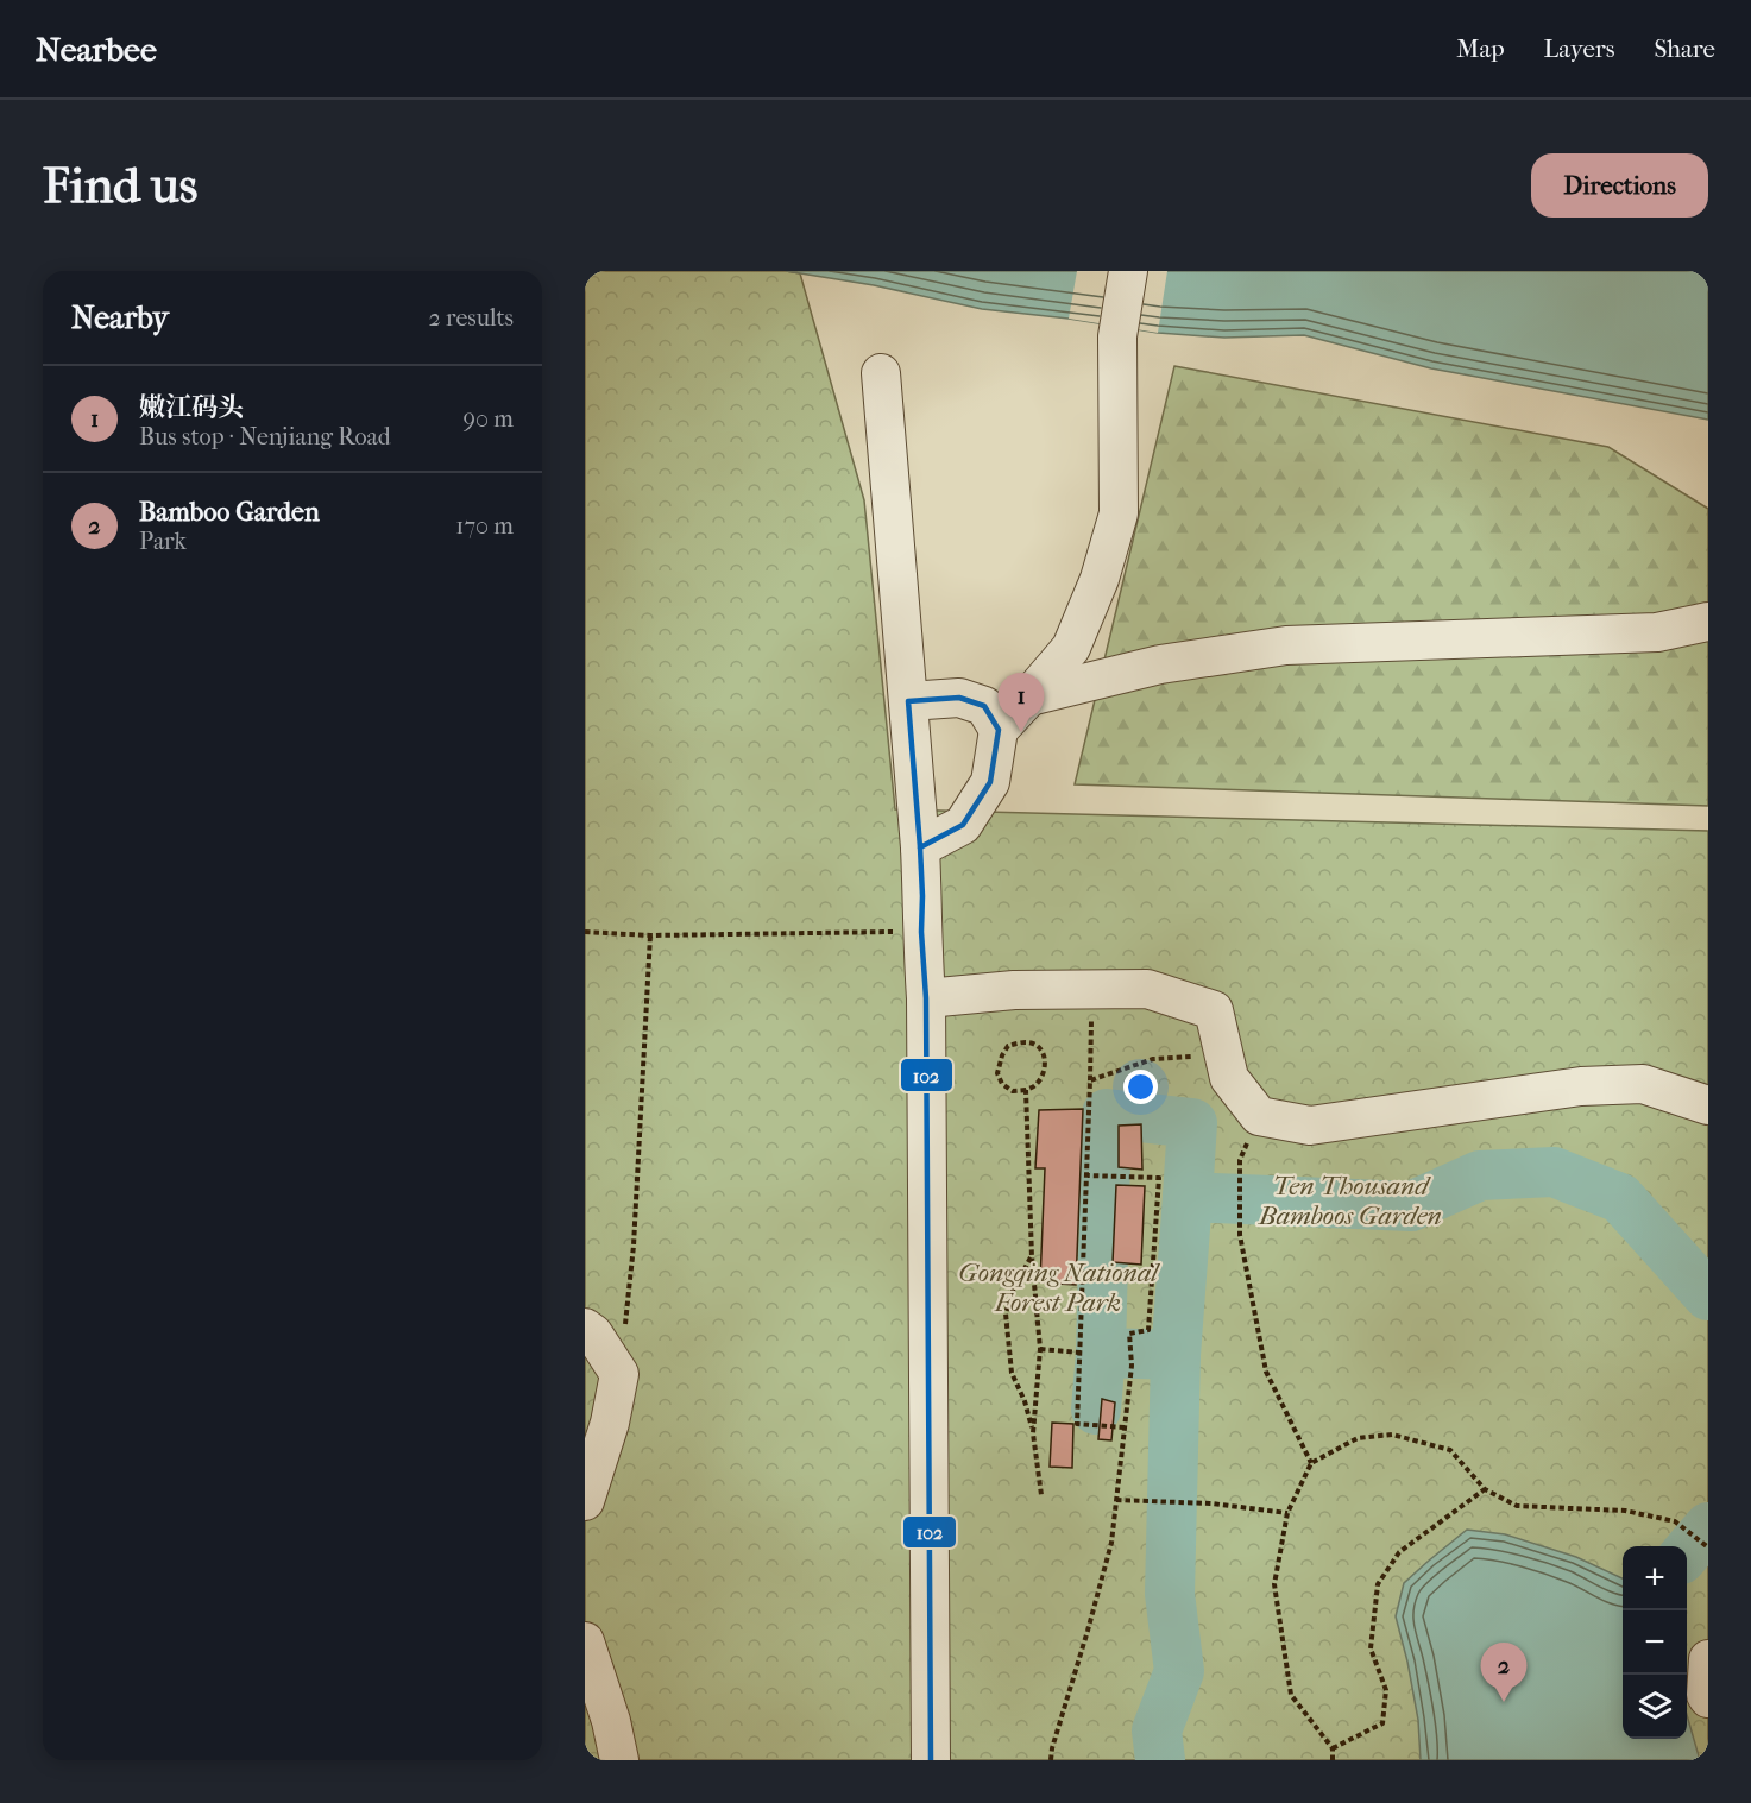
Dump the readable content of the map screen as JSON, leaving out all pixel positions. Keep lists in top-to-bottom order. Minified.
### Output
{"parks":["Ten Thousand Bamboos Garden","Gongqing National Forest Park"],"lines":["transit line 102"],"page":{"header":"Nearbee","nav":["Map","Layers","Share"],"buttons":"Directions","title":"Find us","heading":["Nearby","2 results"],"list":[{"mark":"1","name":"嫩江码头","note":"Bus stop · Nenjiang Road","value":"90 m"},{"mark":"2","name":"Bamboo Garden","note":"Park","value":"170 m"}],"pins":["1","2"],"map_buttons":["+","−"]}}
